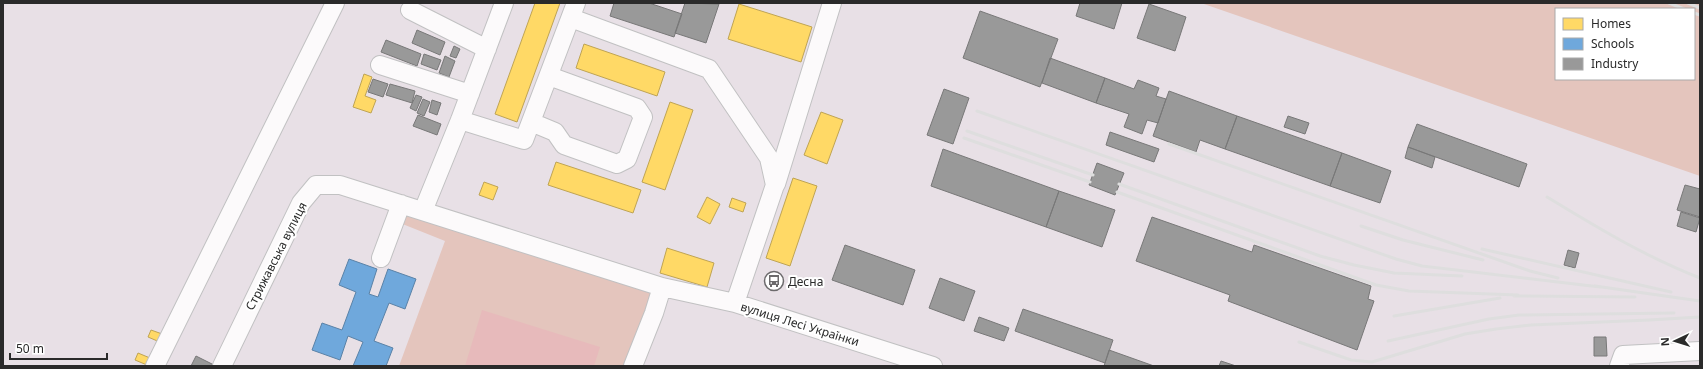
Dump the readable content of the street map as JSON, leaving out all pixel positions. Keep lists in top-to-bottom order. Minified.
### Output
{"streets":{"street":["Стрижавська вулиця","вулиця Лесі Українки"]},"crossings":[["Стрижавська вулиця","вулиця Лесі Українки"]],"places":{"bus stop":["Десна"]},"legend":["Homes","Schools","Industry"],"scale_bar":"50 m","north":"left"}
